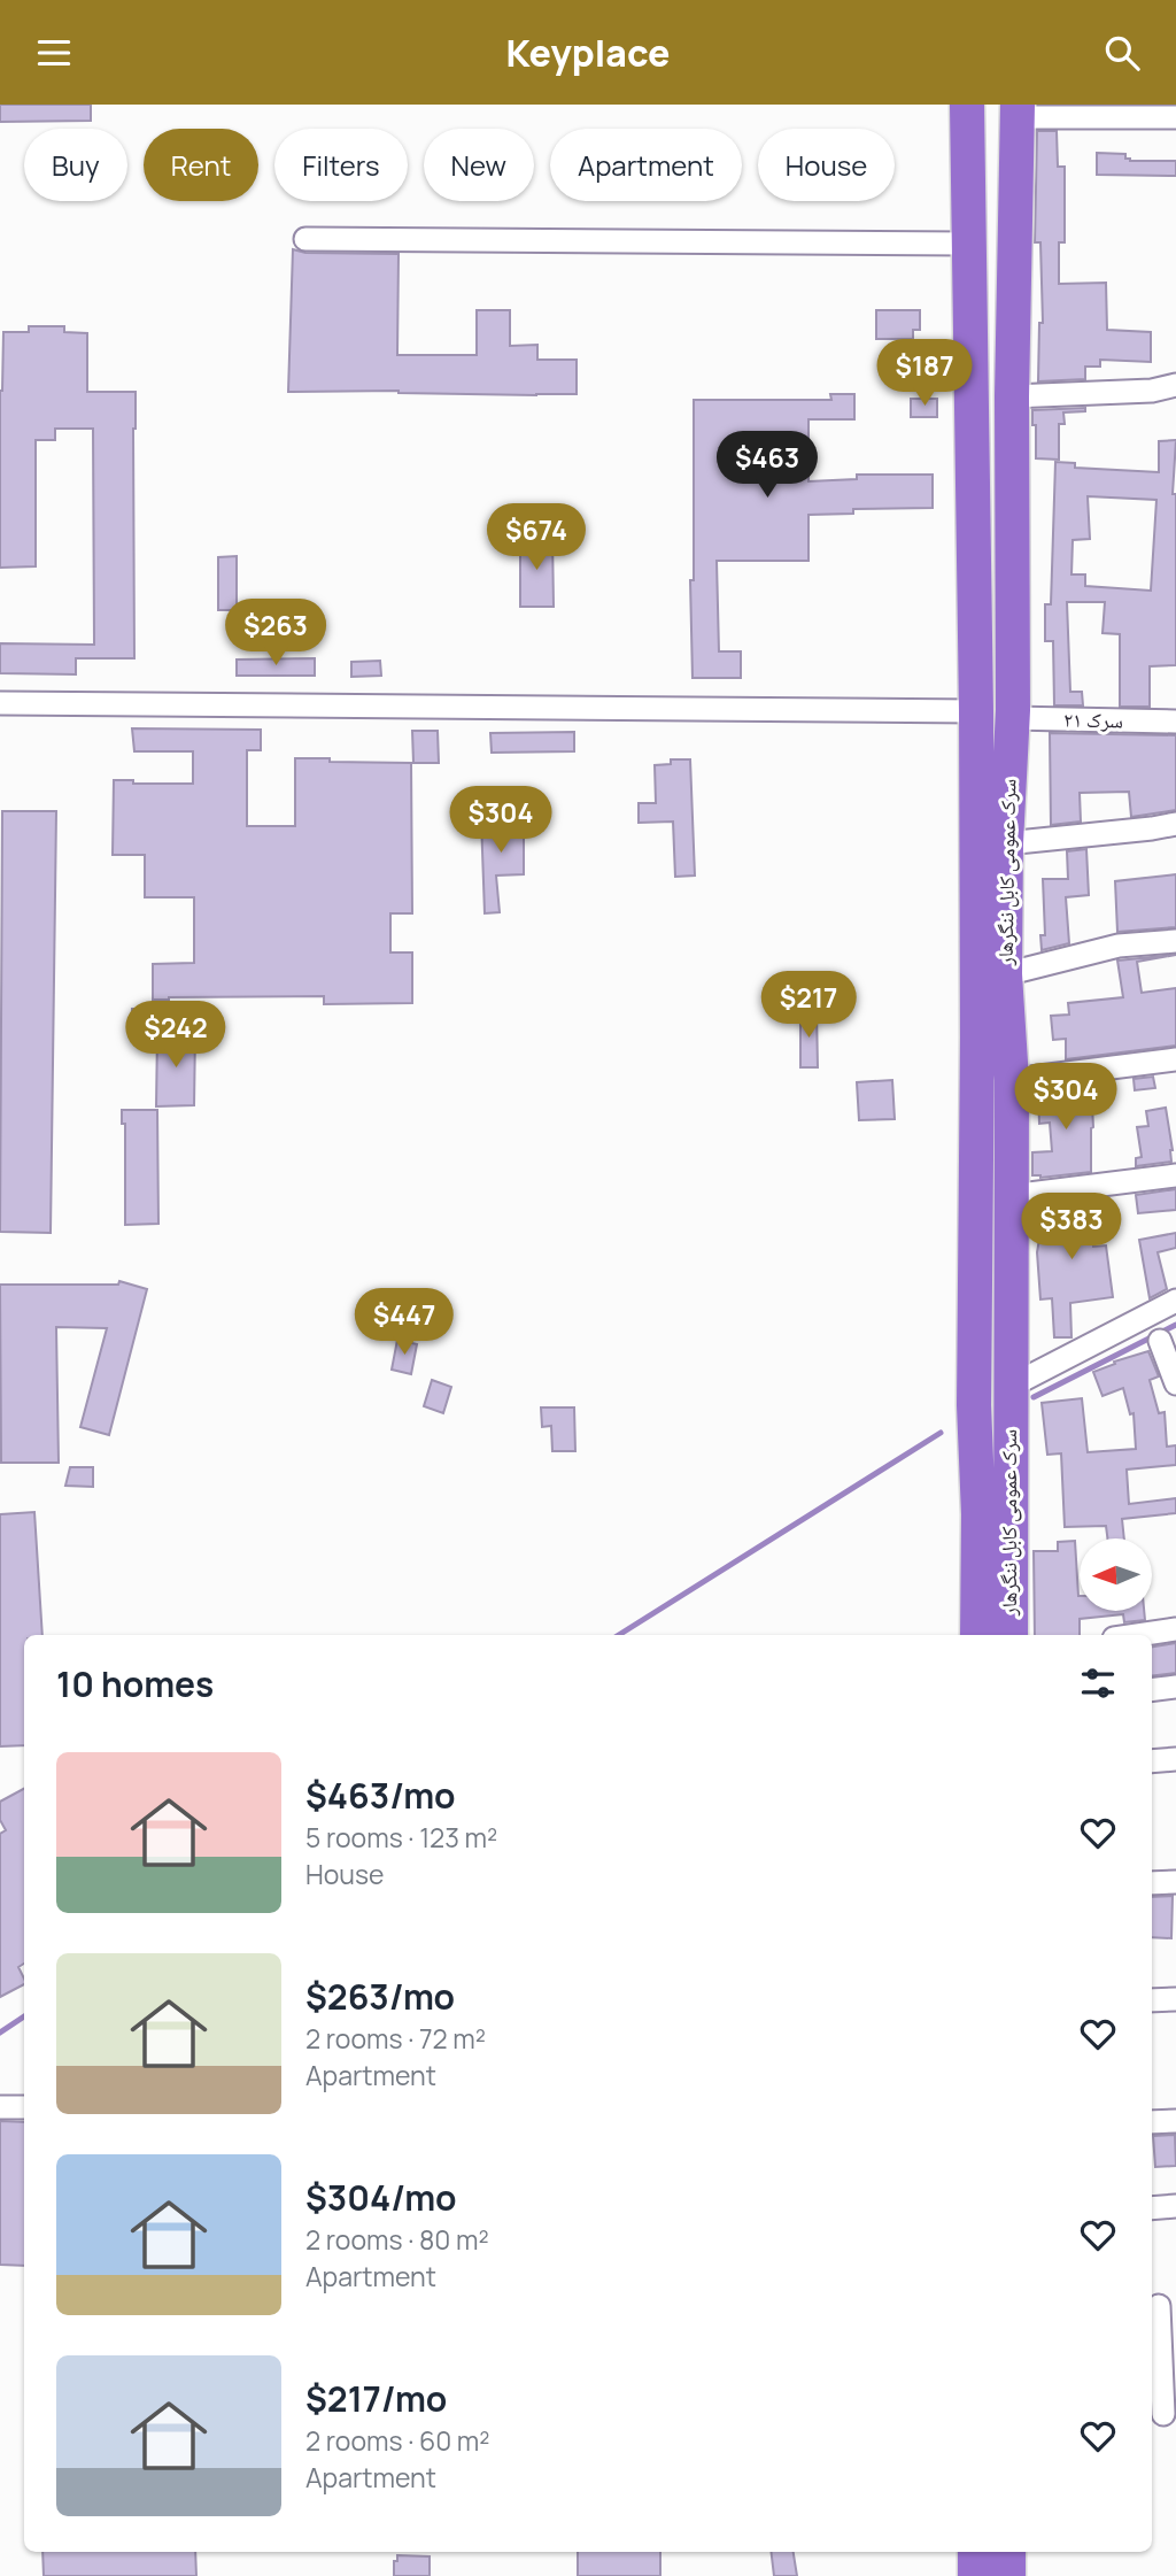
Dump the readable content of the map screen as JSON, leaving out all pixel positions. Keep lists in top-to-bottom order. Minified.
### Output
{"streets":{"highway":["سرک عمومی کابل ننگرهار"],"street":["سرک ۲۱"]},"crossings":[["سرک ۲۱","سرک عمومی کابل ننگرهار"]],"north":"left","page":{"header":"Keyplace","chip":["Buy","Rent","Filters","New","Apartment","House"],"price":["$187","$463","$674","$263","$304","$217","$242","$304","$383","$447"],"heading":"10 homes","list":[{"name":"$463/mo","note":"5 rooms · 123 m² · House"},{"name":"$263/mo","note":"2 rooms · 72 m² · Apartment"},{"name":"$304/mo","note":"2 rooms · 80 m² · Apartment"},{"name":"$217/mo","note":"2 rooms · 60 m² · Apartment"}]}}
